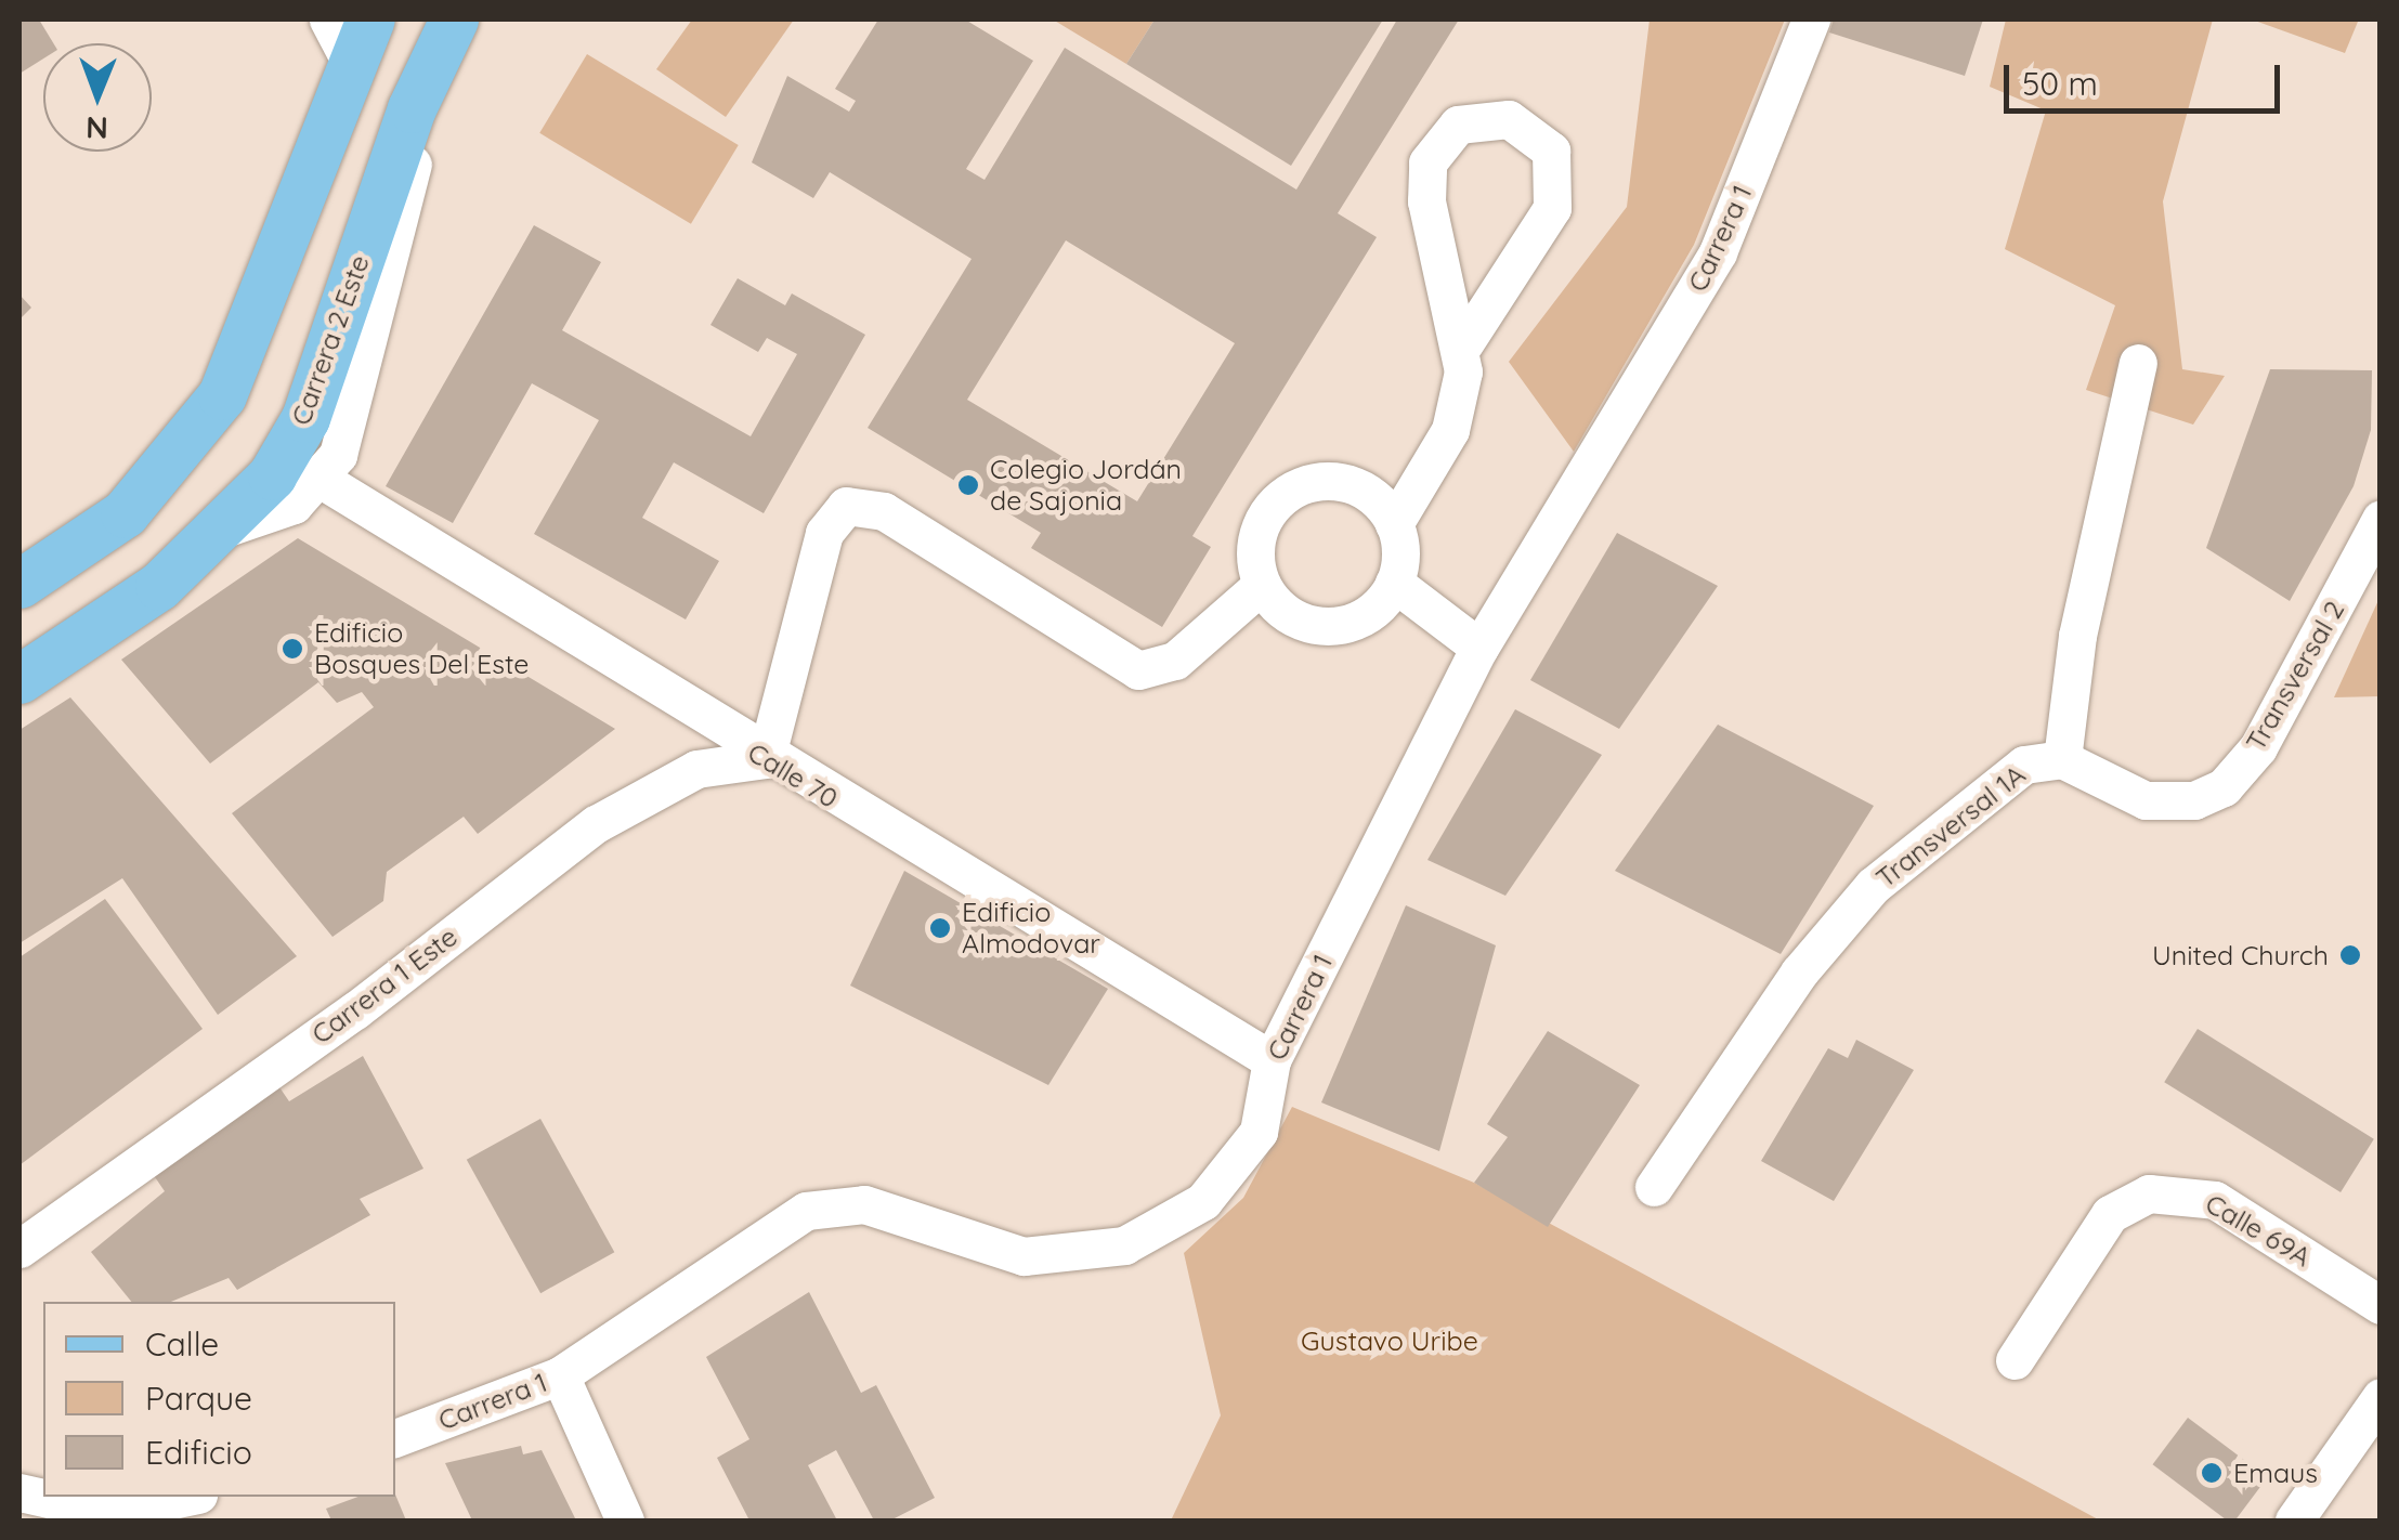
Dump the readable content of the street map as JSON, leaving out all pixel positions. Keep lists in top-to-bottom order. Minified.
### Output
{"streets":{"main road":["Carrera 2 Este"],"street":["Carrera 1","Transversal 2","Calle 70","Transversal 1A","Carrera 1 Este","Calle 69A"]},"crossings":[["Carrera 1","Calle 70"],["Transversal 2","Transversal 1A"],["Calle 70","Carrera 1 Este"]],"parks":["Gustavo Uribe"],"places":["Colegio Jordán de Sajonia","Edificio Bosques Del Este","Edificio Almodovar","United Church","Emaus"],"legend":["Calle","Parque","Edificio"],"scale_bar":"50 m","north":"bottom"}
